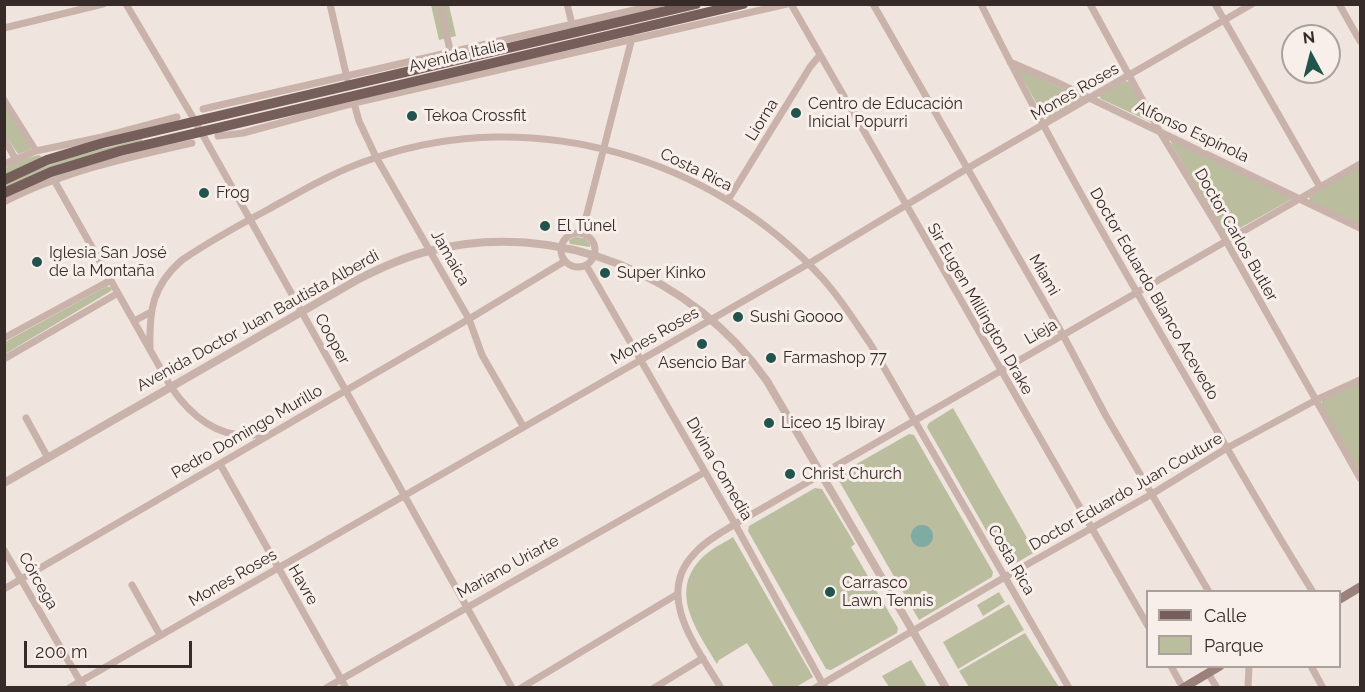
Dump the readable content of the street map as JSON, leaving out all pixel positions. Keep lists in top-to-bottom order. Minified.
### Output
{"streets":{"main road":["Avenida Italia"],"street":["Mones Roses","Liorna","Alfonso Espínola","Costa Rica","Doctor Carlos Butler","Jamaica","Miami","Doctor Eduardo Blanco Acevedo","Sir Eugen Millington Drake","Avenida Doctor Juan Bautista Alberdi","Lieja","Cooper","Pedro Domingo Murillo","Divina Comedia","Doctor Eduardo Juan Couture","Mariano Uriarte","Córcega","Havre"]},"crossings":[["Avenida Italia","Jamaica"],["Avenida Italia","Sir Eugen Millington Drake"],["Avenida Italia","Cooper"],["Mones Roses","Alfonso Espínola"],["Mones Roses","Costa Rica"],["Mones Roses","Doctor Carlos Butler"],["Mones Roses","Jamaica"],["Mones Roses","Miami"],["Mones Roses","Doctor Eduardo Blanco Acevedo"],["Mones Roses","Sir Eugen Millington Drake"],["Mones Roses","Avenida Doctor Juan Bautista Alberdi"],["Mones Roses","Cooper"],["Mones Roses","Divina Comedia"],["Mones Roses","Córcega"],["Mones Roses","Havre"],["Liorna","Costa Rica"],["Liorna","Sir Eugen Millington Drake"],["Alfonso Espínola","Doctor Carlos Butler"],["Alfonso Espínola","Doctor Eduardo Blanco Acevedo"],["Alfonso Espínola","Lieja"],["Costa Rica","Jamaica"],["Costa Rica","Lieja"],["Costa Rica","Cooper"],["Costa Rica","Doctor Eduardo Juan Couture"],["Doctor Carlos Butler","Lieja"],["Doctor Carlos Butler","Doctor Eduardo Juan Couture"],["Jamaica","Avenida Doctor Juan Bautista Alberdi"],["Jamaica","Pedro Domingo Murillo"],["Miami","Lieja"],["Miami","Doctor Eduardo Juan Couture"],["Doctor Eduardo Blanco Acevedo","Lieja"],["Doctor Eduardo Blanco Acevedo","Doctor Eduardo Juan Couture"],["Sir Eugen Millington Drake","Lieja"],["Sir Eugen Millington Drake","Doctor Eduardo Juan Couture"],["Avenida Doctor Juan Bautista Alberdi","Lieja"],["Avenida Doctor Juan Bautista Alberdi","Cooper"],["Avenida Doctor Juan Bautista Alberdi","Doctor Eduardo Juan Couture"],["Lieja","Divina Comedia"],["Cooper","Pedro Domingo Murillo"],["Cooper","Mariano Uriarte"],["Pedro Domingo Murillo","Córcega"],["Pedro Domingo Murillo","Havre"],["Divina Comedia","Doctor Eduardo Juan Couture"],["Divina Comedia","Mariano Uriarte"],["Mariano Uriarte","Havre"]],"places":["Centro de Educación Inicial Popurri","Tekoa Crossfit","Frog","El Túnel","Iglesia San José de la Montaña","Super Kinko","Sushi Goooo","Asencio Bar","Farmashop 77","Liceo 15 Ibiray","Christ Church","Carrasco Lawn Tennis"],"legend":["Calle","Parque"],"scale_bar":"200 m","north":"top"}
